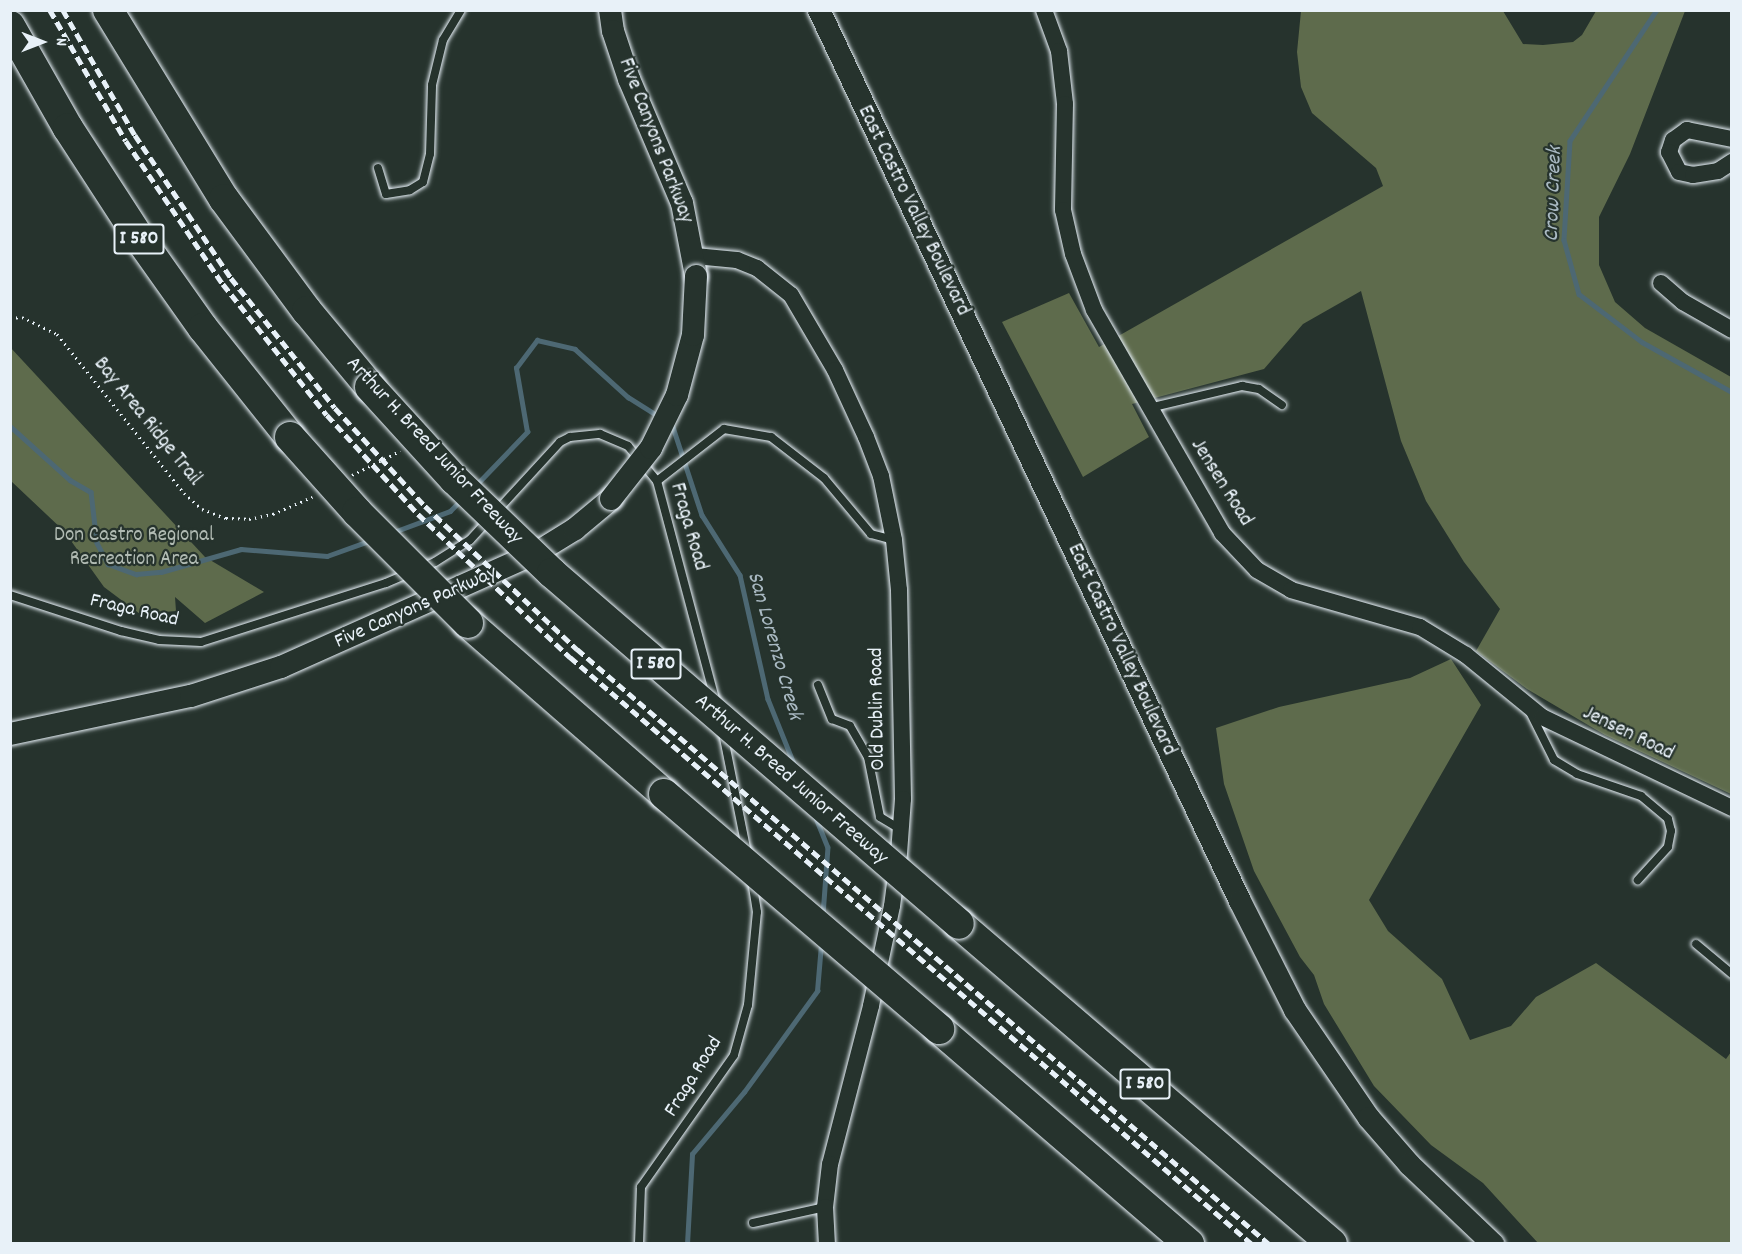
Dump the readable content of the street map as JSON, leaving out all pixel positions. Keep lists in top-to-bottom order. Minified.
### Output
{"streets":{"highway":["I 580","Arthur H. Breed Junior Freeway"],"main road":["Five Canyons Parkway","East Castro Valley Boulevard"],"street":["Jensen Road","Old Dublin Road"],"lane":["Fraga Road"],"path":["Bay Area Ridge Trail"]},"crossings":[["Five Canyons Parkway","Old Dublin Road"]],"water":["Crow Creek","San Lorenzo Creek"],"parks":["Don Castro Regional Recreation Area"],"north":"right"}
